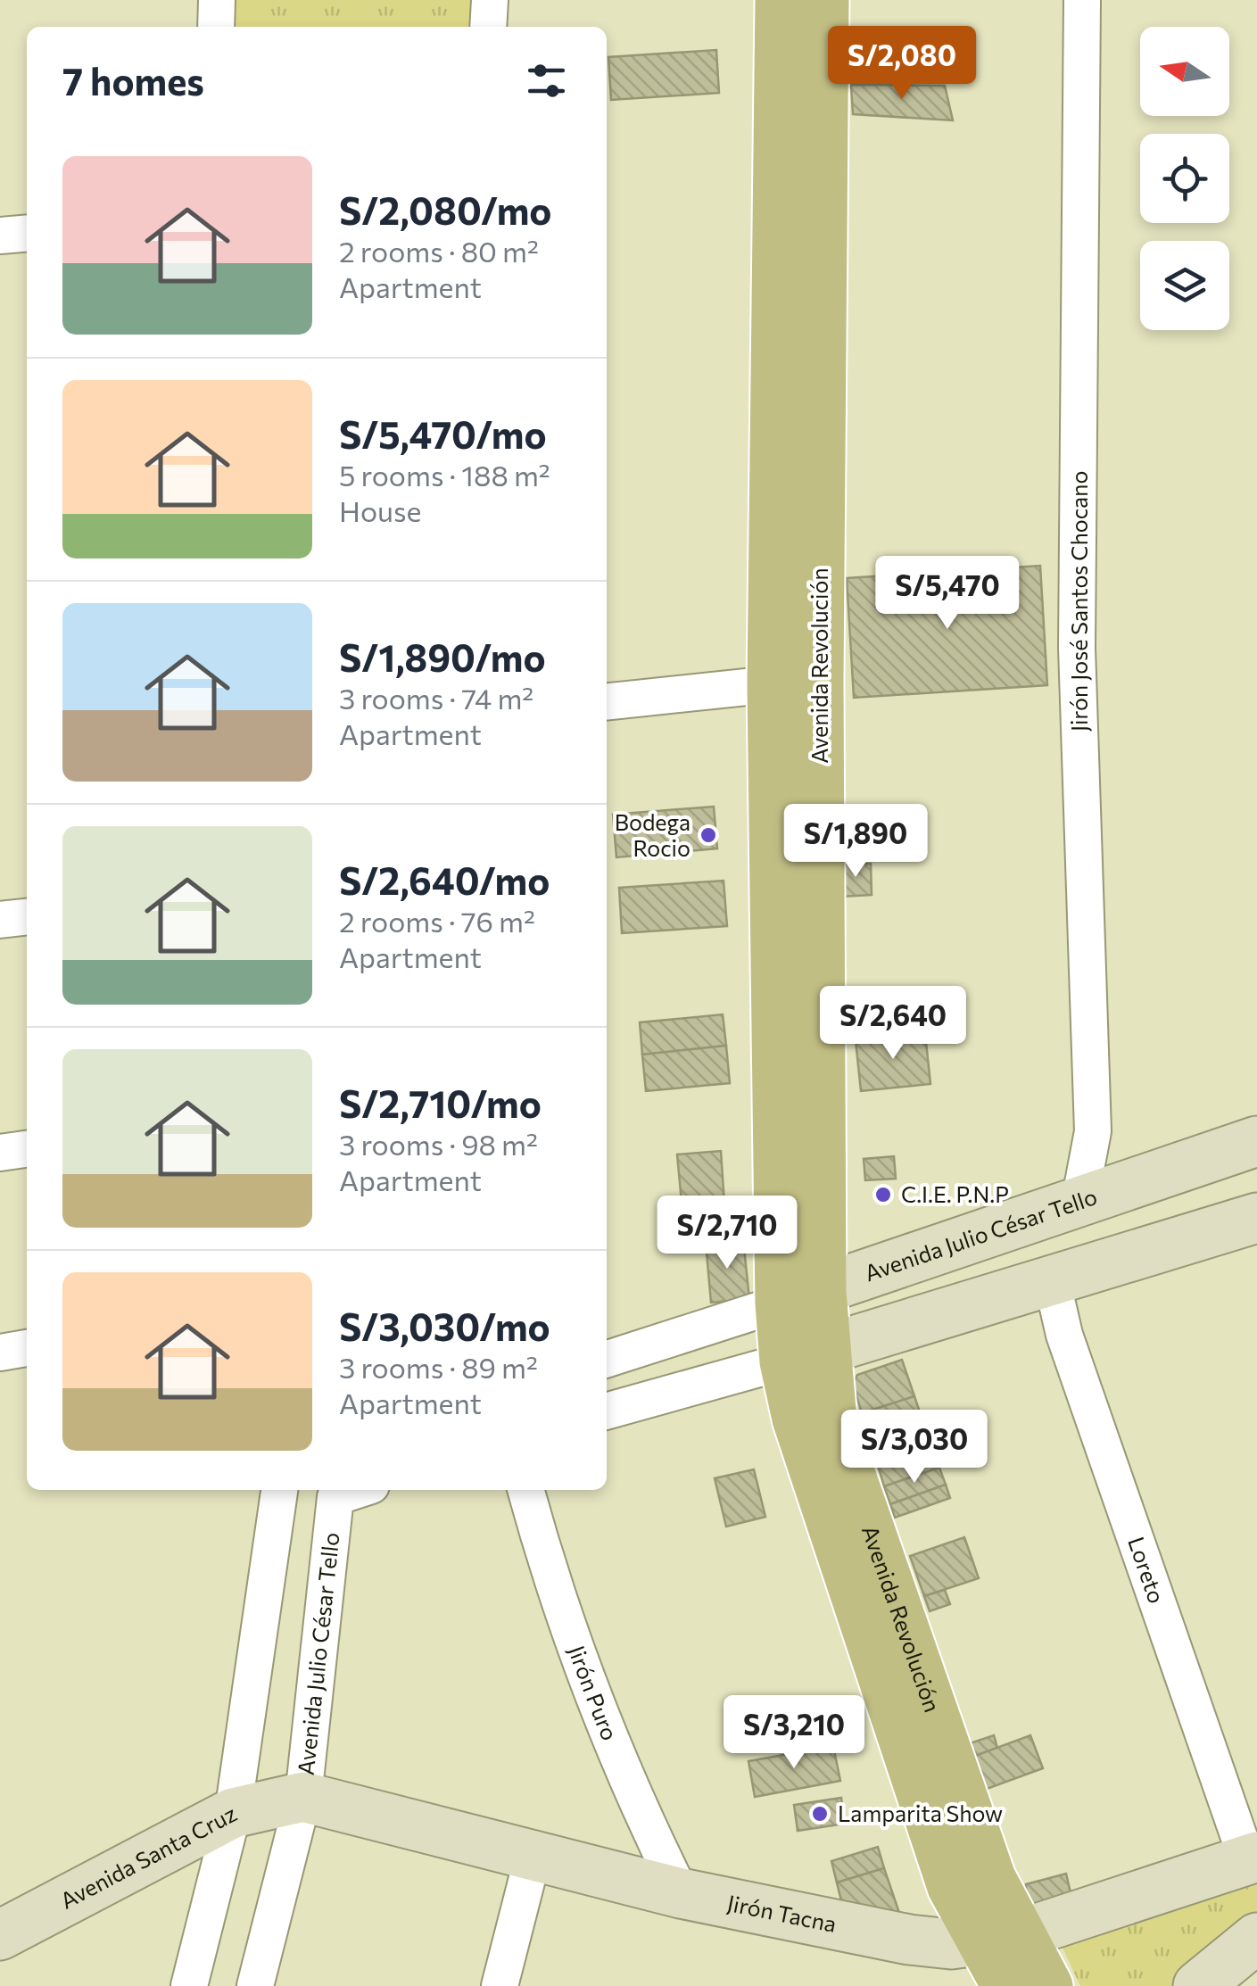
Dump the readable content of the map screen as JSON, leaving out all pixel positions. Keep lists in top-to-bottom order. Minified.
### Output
{"streets":{"main road":["Avenida Revolución"],"street":["Jirón José Santos Chocano","Avenida Julio César Tello","Loreto","Jirón Puro","Avenida Santa Cruz","Jirón Tacna"]},"crossings":[["Jirón José Santos Chocano","Avenida Julio César Tello"],["Avenida Revolución","Avenida Julio César Tello"],["Avenida Revolución","Jirón Tacna"],["Avenida Julio César Tello","Avenida Santa Cruz"],["Avenida Julio César Tello","Jirón Tacna"],["Loreto","Jirón Tacna"],["Jirón Puro","Jirón Tacna"],["Avenida Santa Cruz","Jirón Tacna"]],"places":["Bodega Rocio","C.I.E. P.N.P","Lamparita Show"],"north":"left","page":{"price":["S/2,080","S/5,470","S/1,890","S/2,640","S/2,710","S/3,030","S/3,210"],"heading":"7 homes","list":[{"name":"S/2,080/mo","note":"2 rooms · 80 m² · Apartment"},{"name":"S/5,470/mo","note":"5 rooms · 188 m² · House"},{"name":"S/1,890/mo","note":"3 rooms · 74 m² · Apartment"},{"name":"S/2,640/mo","note":"2 rooms · 76 m² · Apartment"},{"name":"S/2,710/mo","note":"3 rooms · 98 m² · Apartment"},{"name":"S/3,030/mo","note":"3 rooms · 89 m² · Apartment"}]}}
